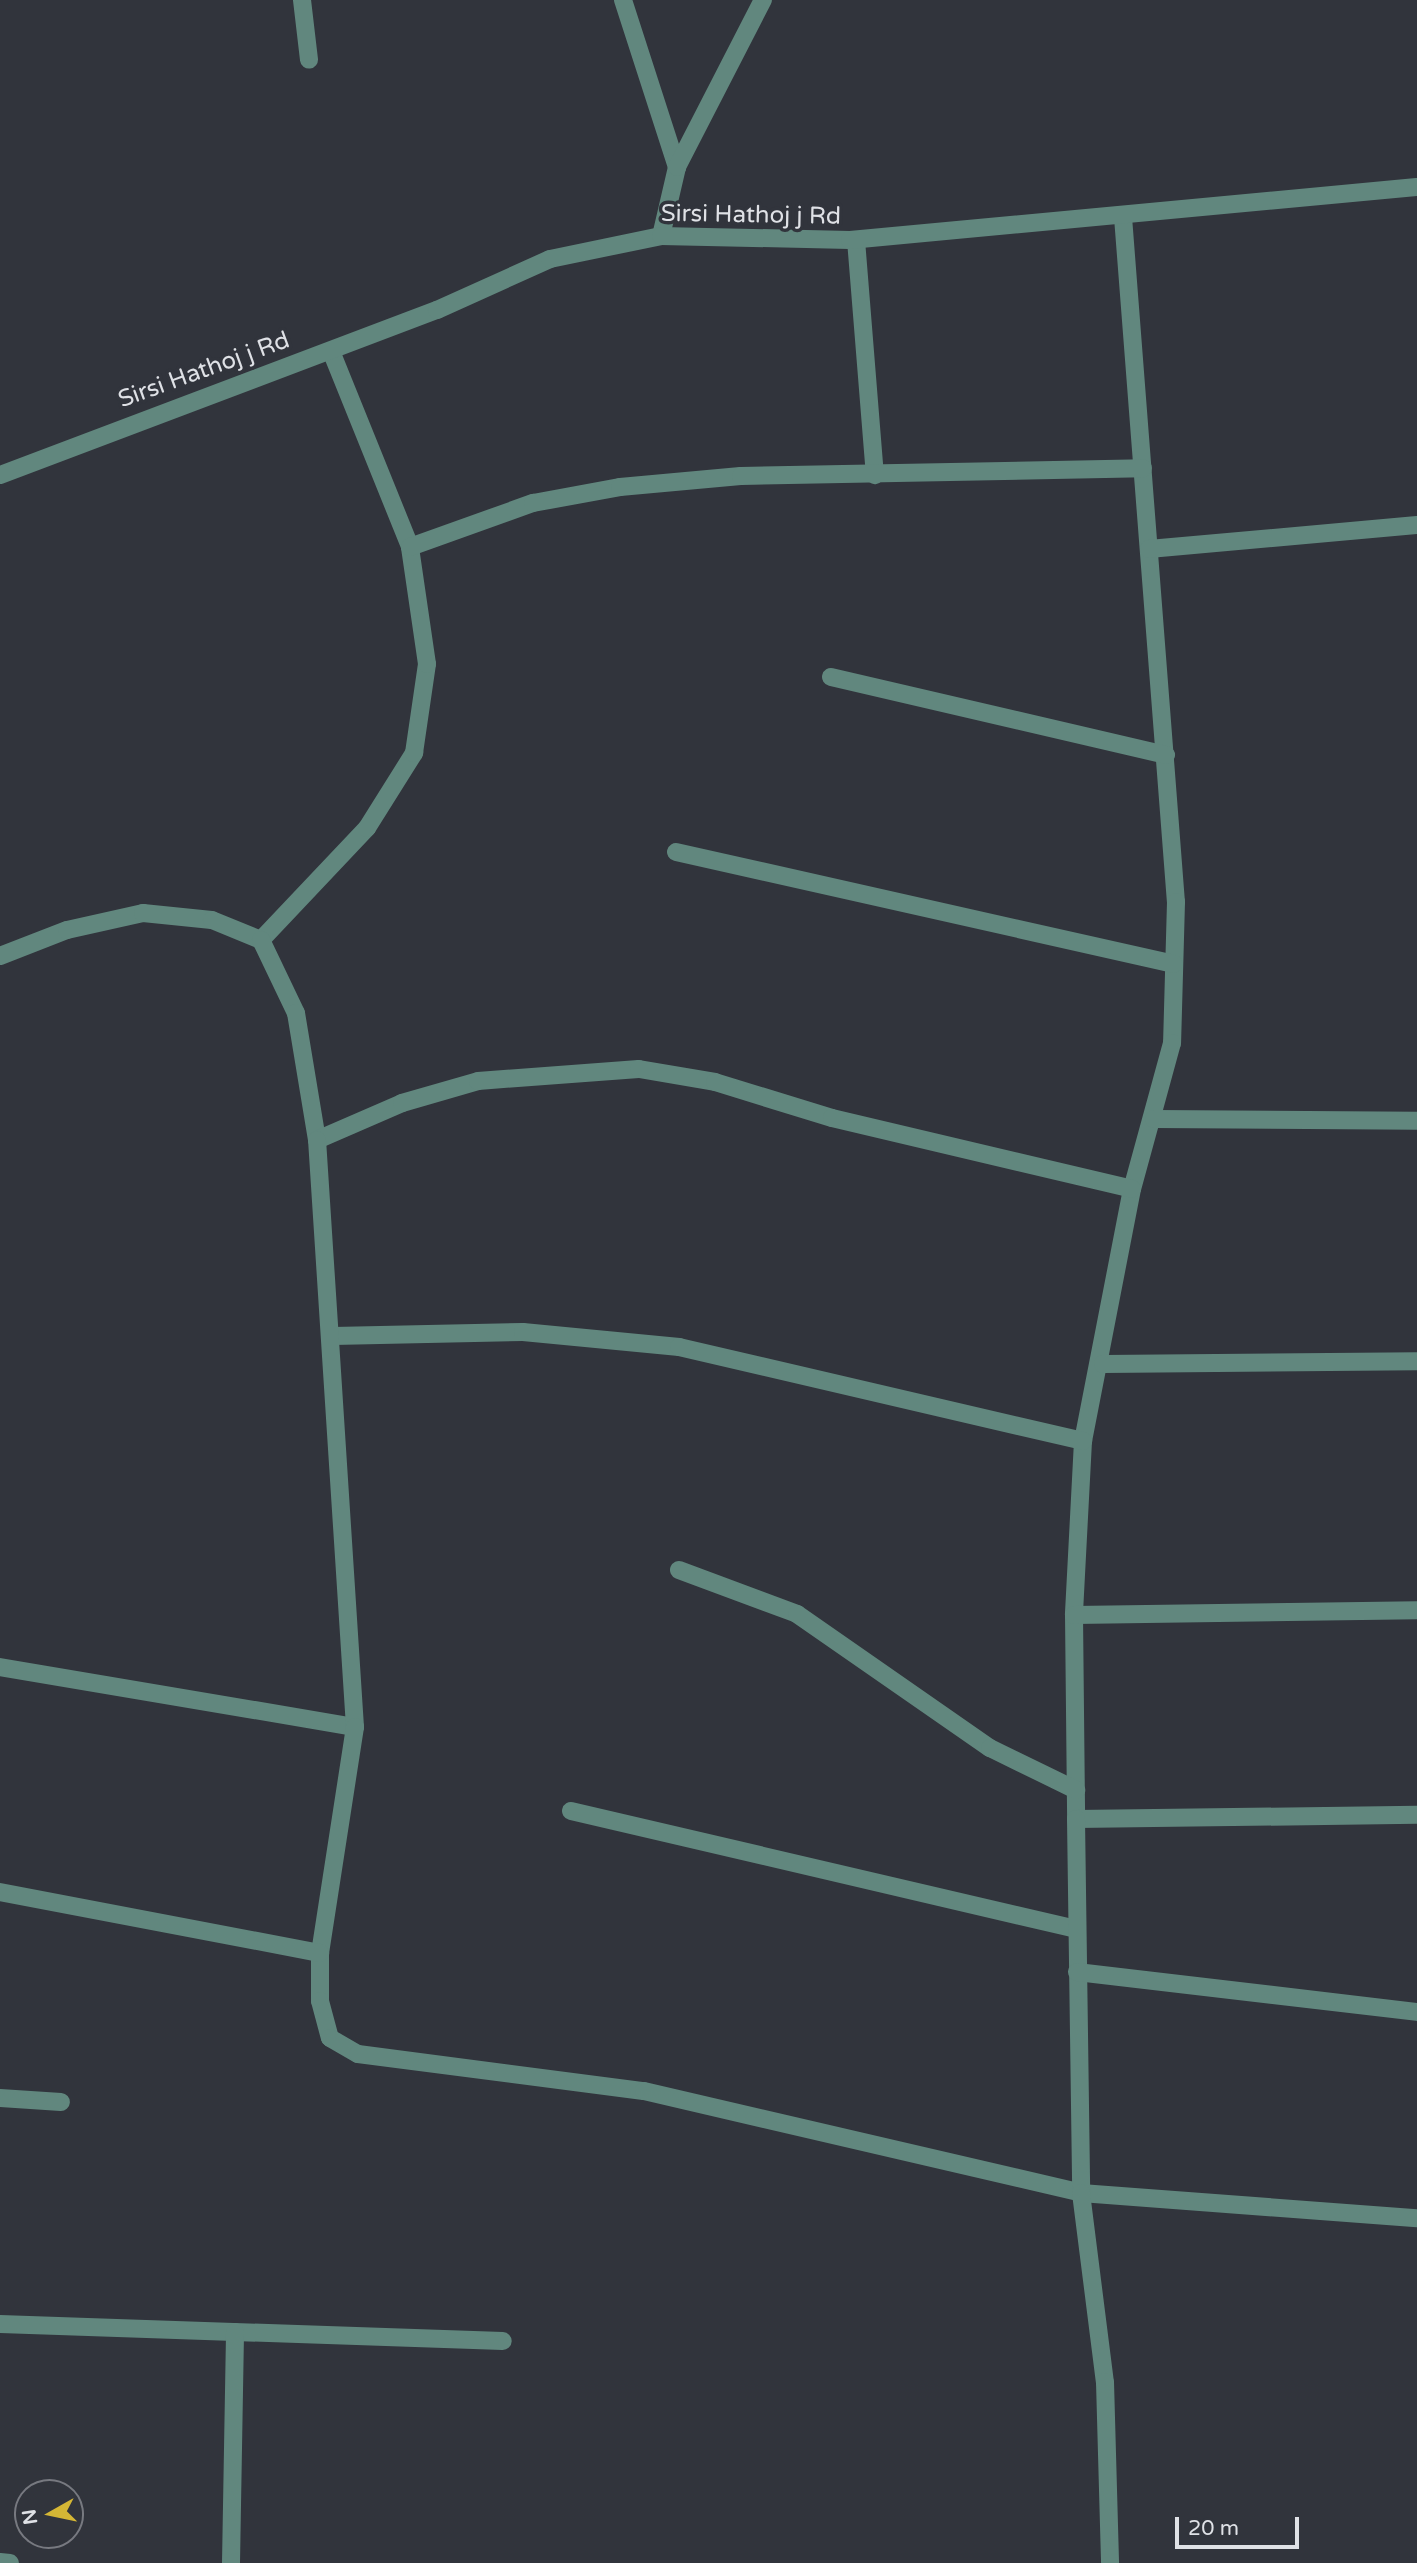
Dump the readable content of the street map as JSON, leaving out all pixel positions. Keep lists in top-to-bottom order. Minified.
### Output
{"streets":{"street":["Sirsi Hathoj j Rd"]},"scale_bar":"20 m","north":"left"}
